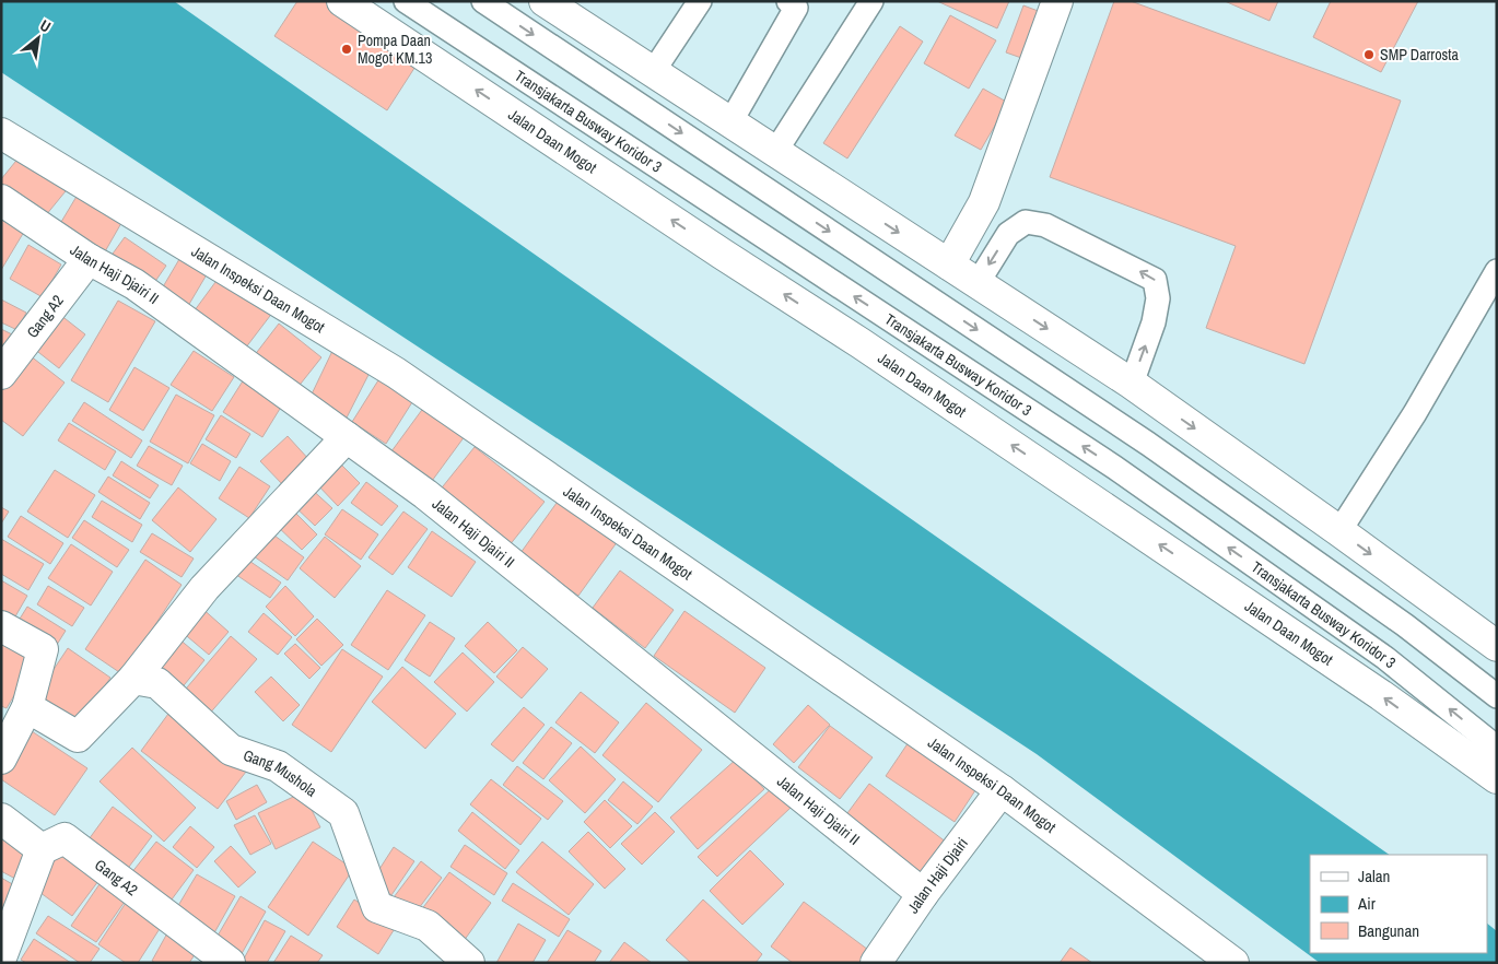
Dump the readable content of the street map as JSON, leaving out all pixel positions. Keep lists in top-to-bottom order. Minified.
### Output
{"streets":{"main road":["Jalan Daan Mogot","Jalan Haji Djairi II","Jalan Inspeksi Daan Mogot","Gang A2","Gang Mushola","Jalan Haji Djairi"],"lane":["Transjakarta Busway Koridor 3"]},"crossings":[["Jalan Haji Djairi II","Gang A2"],["Jalan Haji Djairi II","Jalan Haji Djairi"],["Jalan Inspeksi Daan Mogot","Jalan Haji Djairi"]],"places":["Pompa Daan Mogot KM.13","SMP Darrosta"],"legend":["Jalan","Air","Bangunan"],"north":"top right"}
